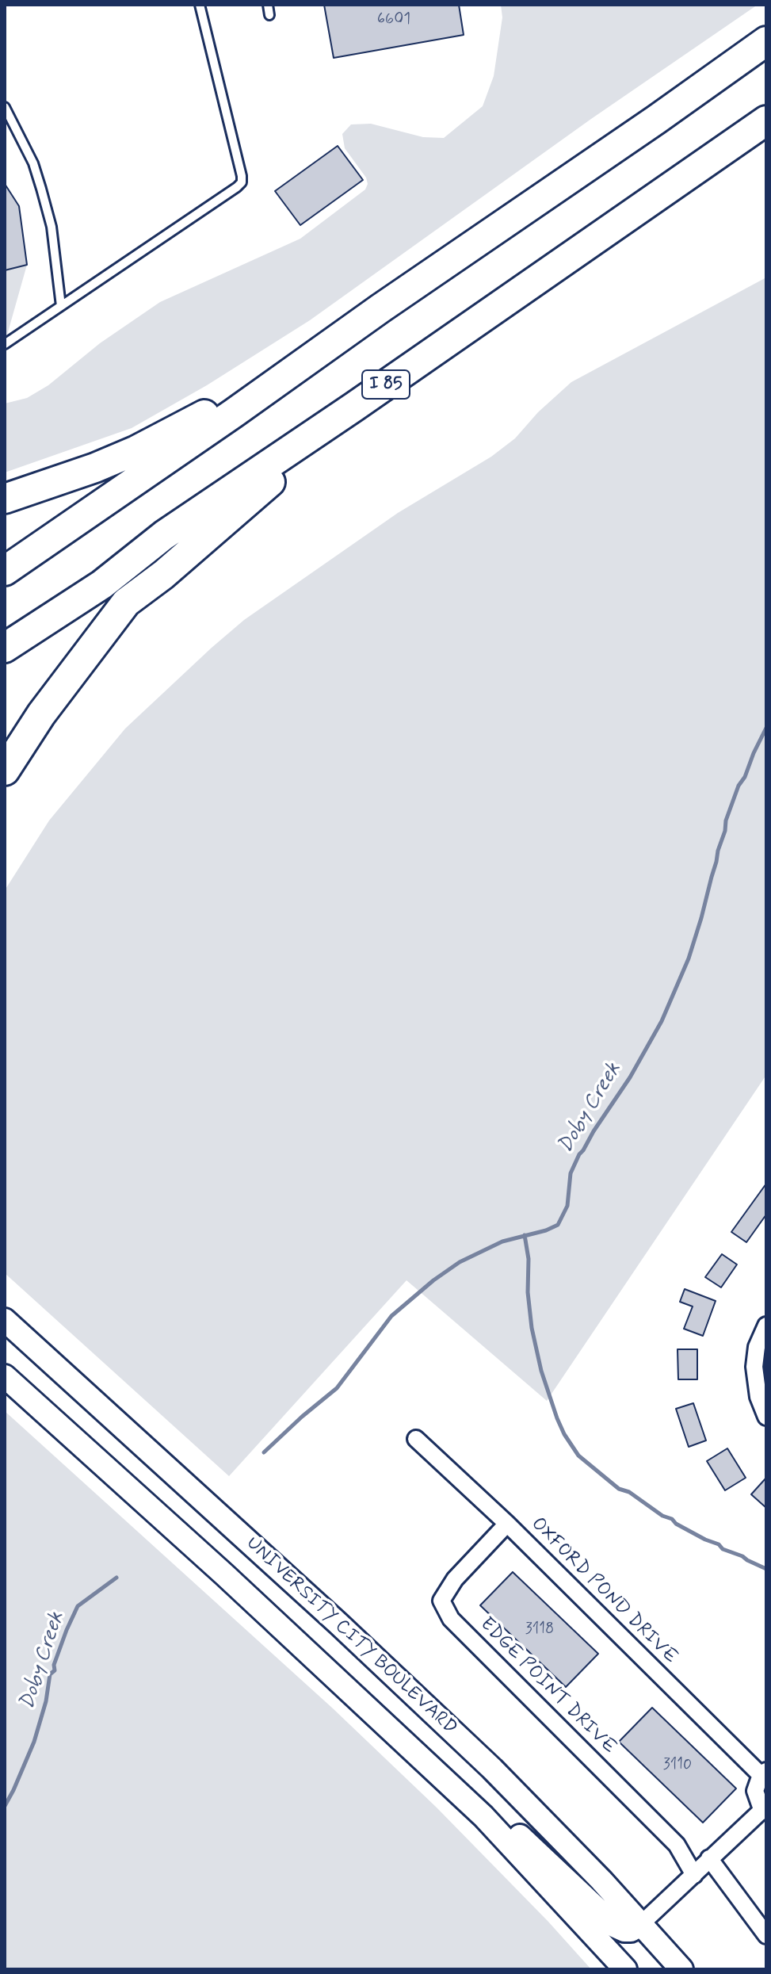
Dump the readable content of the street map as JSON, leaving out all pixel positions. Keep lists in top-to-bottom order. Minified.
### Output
{"streets":{"highway":["I 85"],"main road":["UNIVERSITY CITY BOULEVARD"],"street":["OXFORD POND DRIVE","EDGE POINT DRIVE"]},"crossings":[["OXFORD POND DRIVE","EDGE POINT DRIVE"]],"water":["Doby Creek"],"house_numbers":["6601","3118","3110"]}
